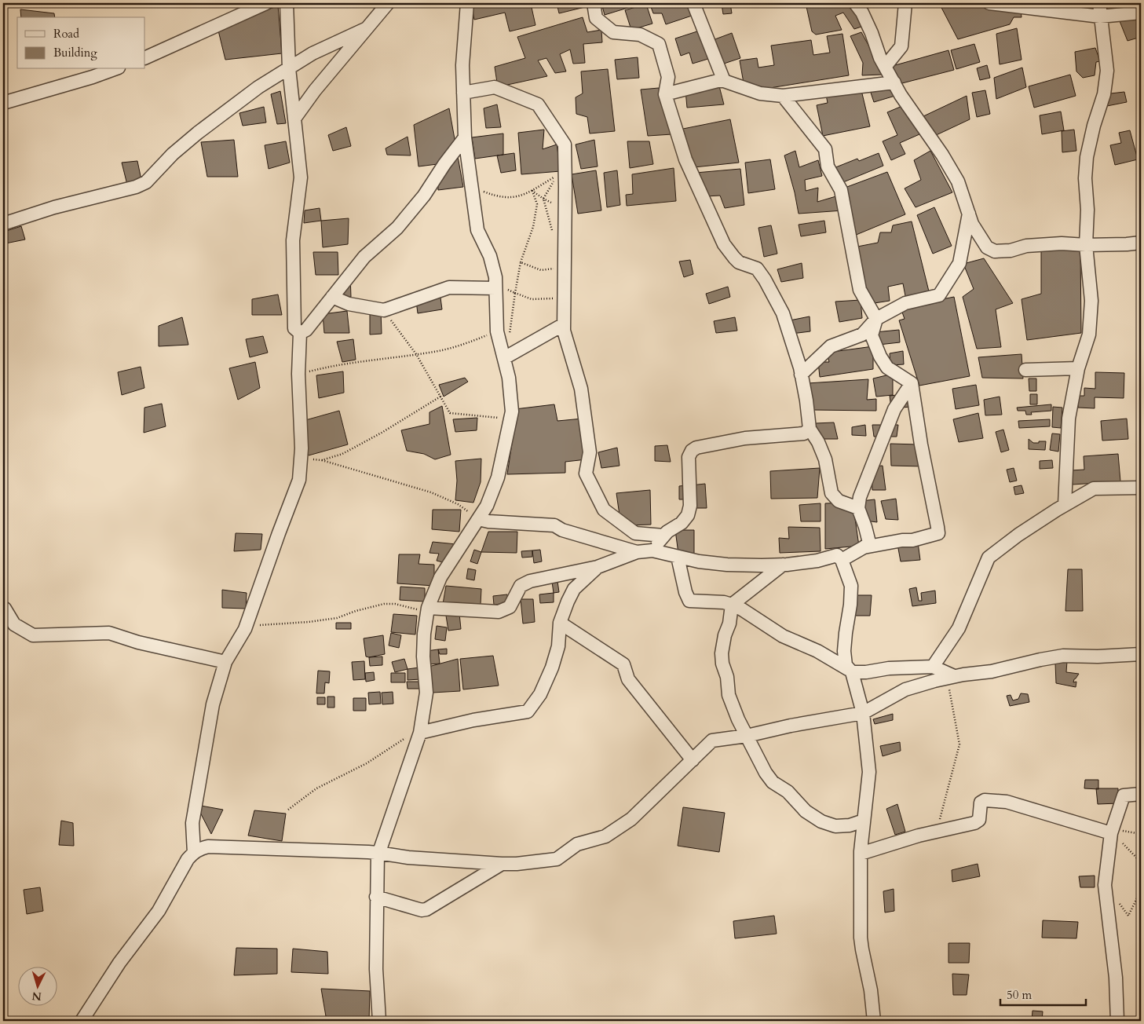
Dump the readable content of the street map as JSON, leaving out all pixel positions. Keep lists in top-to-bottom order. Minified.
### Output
{"legend":["Road","Building"],"scale_bar":"50 m","north":"bottom"}
